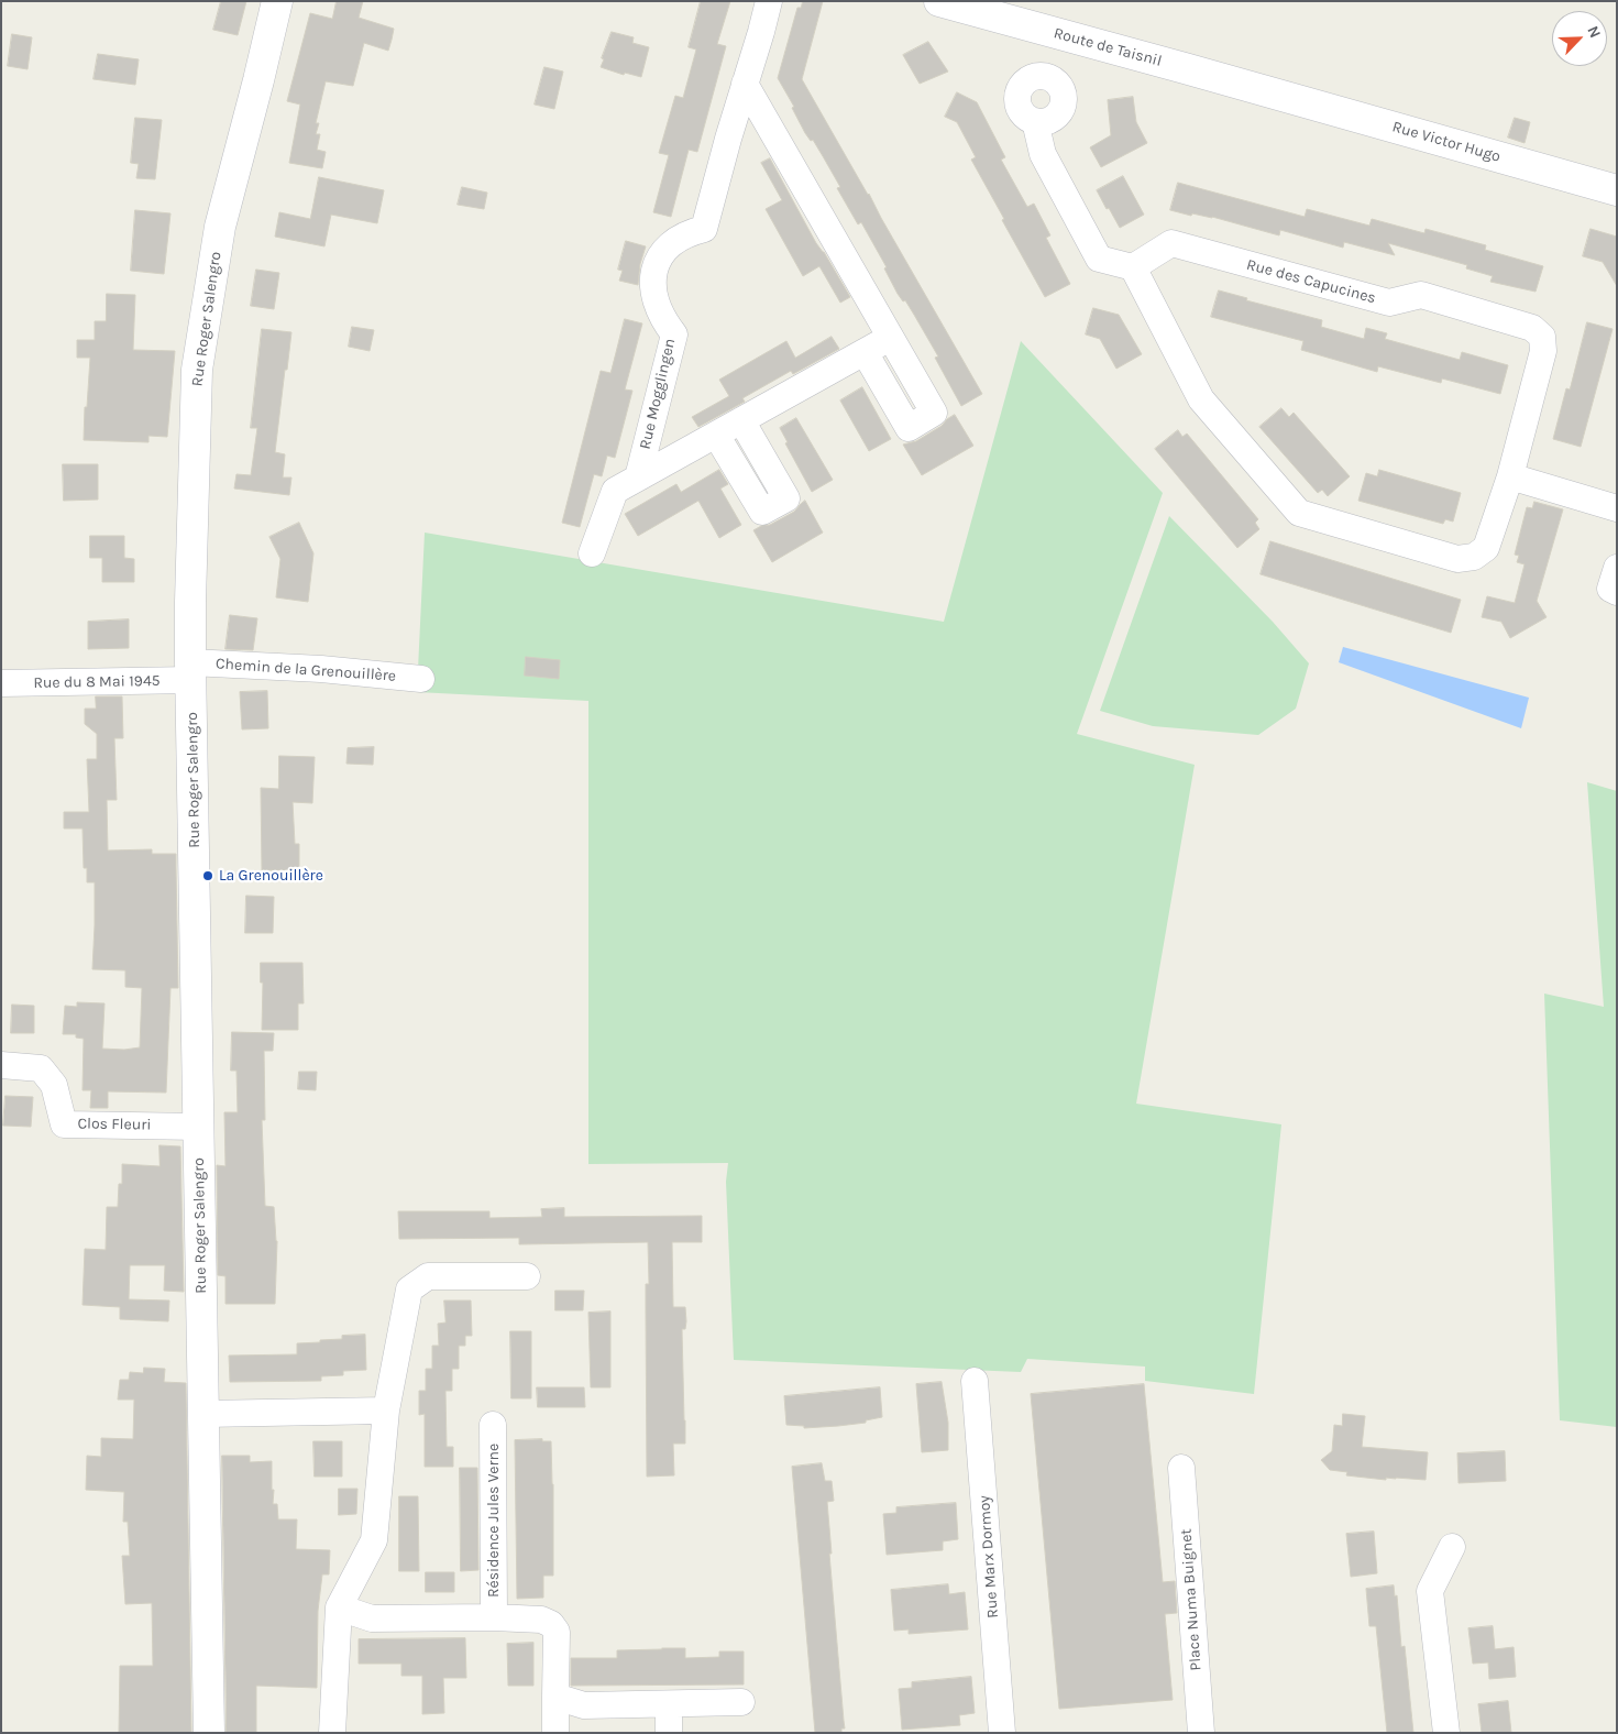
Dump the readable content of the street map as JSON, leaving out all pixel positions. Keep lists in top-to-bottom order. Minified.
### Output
{"streets":{"street":["Route de Taisnil","Rue Victor Hugo","Rue des Capucines","Rue Roger Salengro","Rue Mogglingen","Chemin de la Grenouillère","Rue du 8 Mai 1945","Clos Fleuri","Résidence Jules Verne","Rue Marx Dormoy","Place Numa Buignet"]},"crossings":[["Route de Taisnil","Rue Victor Hugo"],["Rue Roger Salengro","Chemin de la Grenouillère"],["Rue Roger Salengro","Rue du 8 Mai 1945"],["Rue Roger Salengro","Clos Fleuri"],["Chemin de la Grenouillère","Rue du 8 Mai 1945"]],"places":["La Grenouillère"],"north":"top right"}
